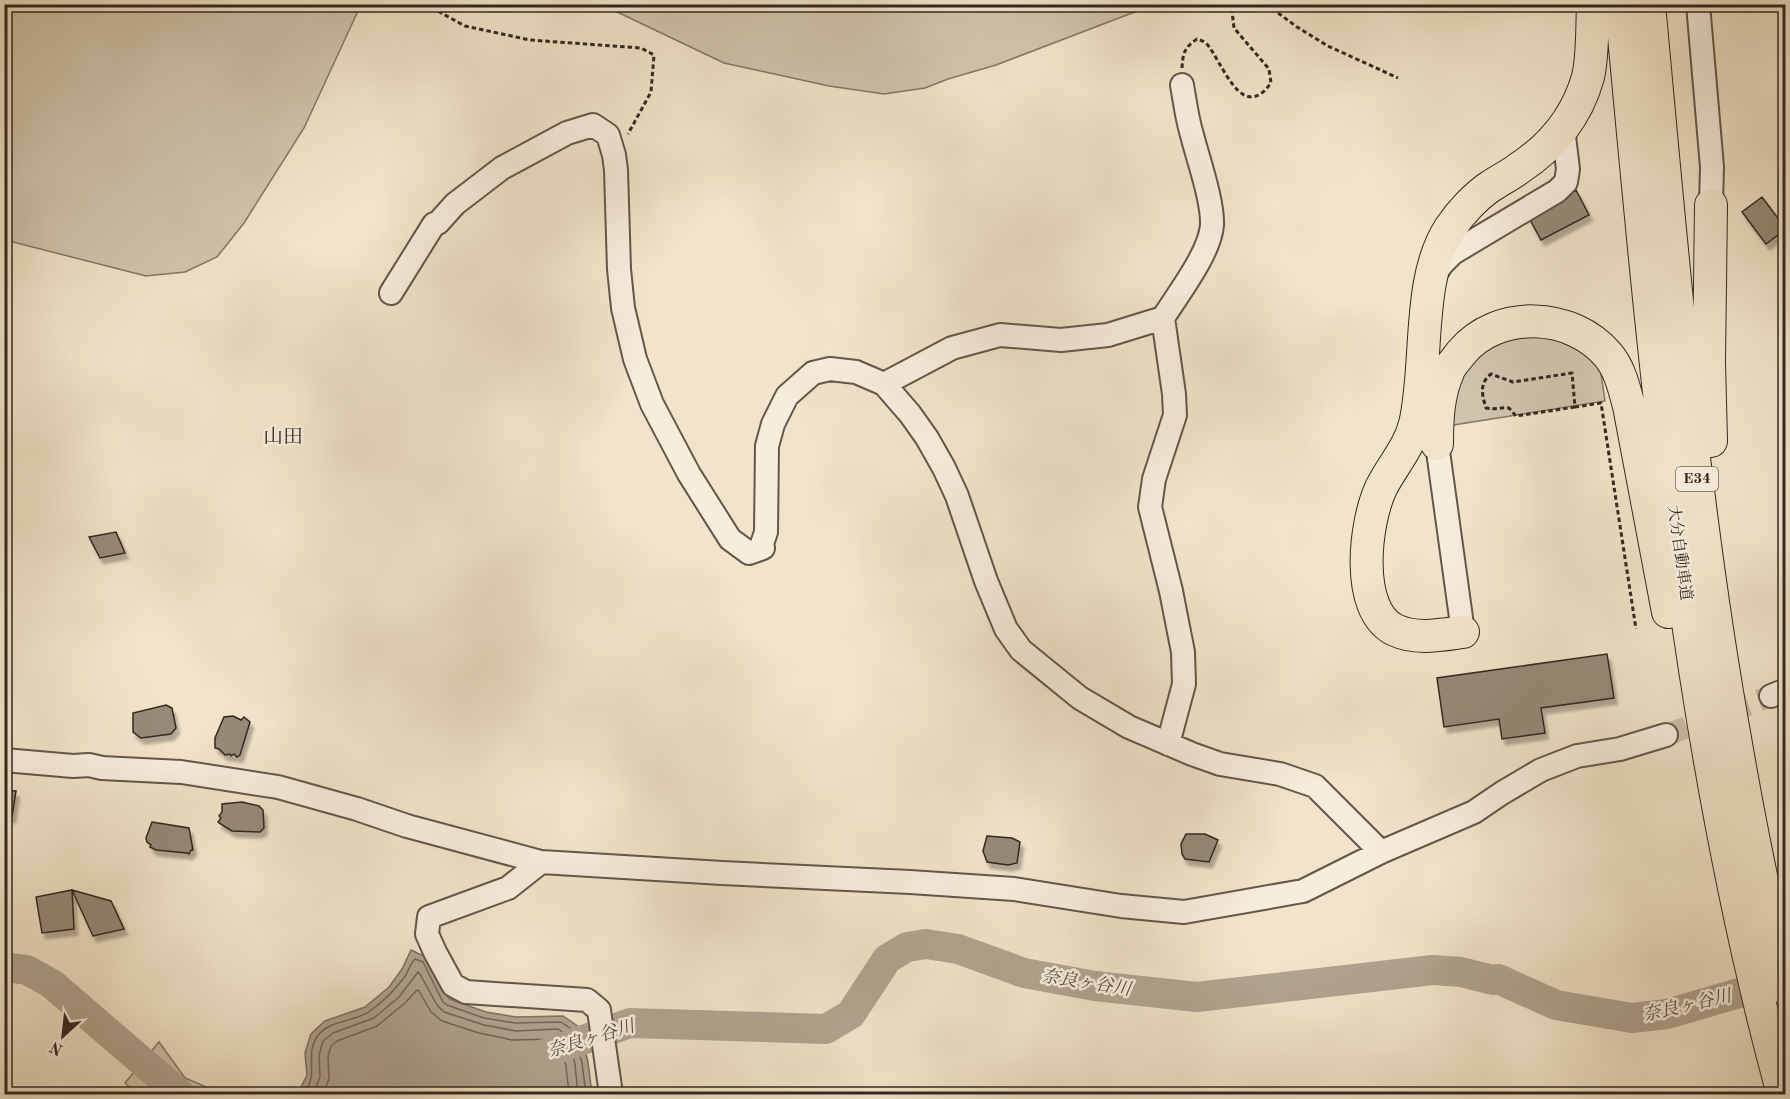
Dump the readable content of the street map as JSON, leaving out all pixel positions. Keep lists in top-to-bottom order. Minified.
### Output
{"streets":{"highway":["E34","大分自動車道"]},"districts":["山田"],"water":["奈良ヶ谷川"],"north":"bottom left"}
